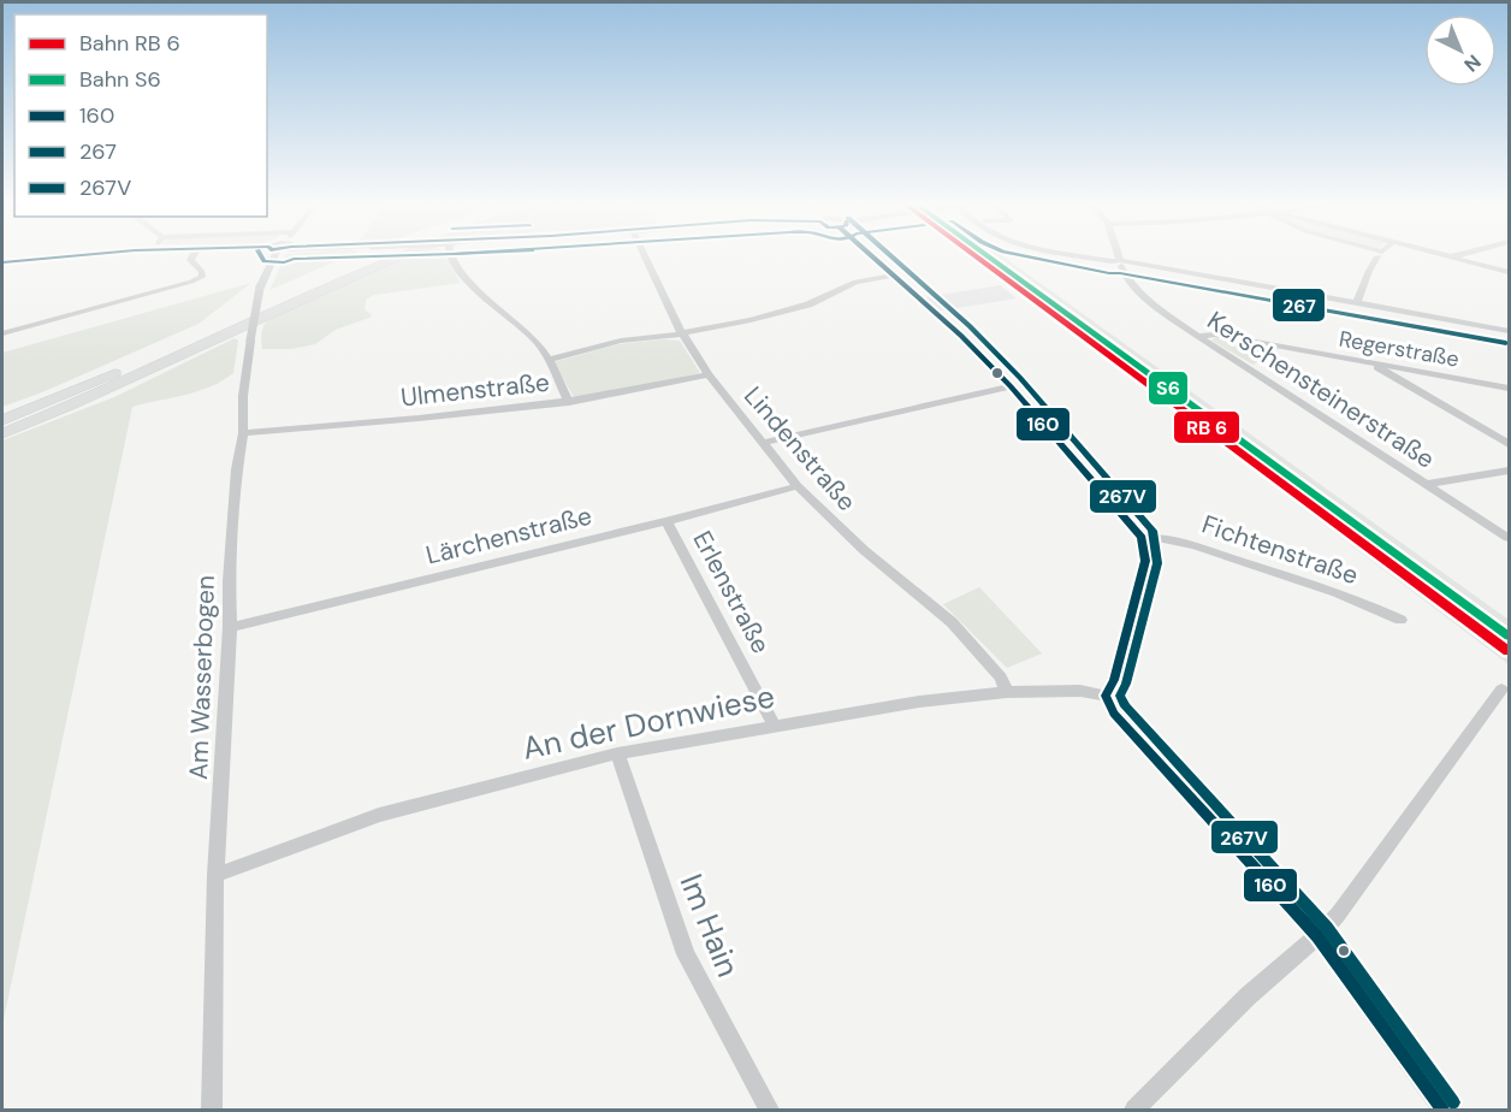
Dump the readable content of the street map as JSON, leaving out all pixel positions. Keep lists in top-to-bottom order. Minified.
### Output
{"streets":{"street":["Regerstraße","Ulmenstraße","Kerschensteinerstraße","Lindenstraße","Lärchenstraße","Fichtenstraße","Erlenstraße","Am Wasserbogen","An der Dornwiese","Im Hain"]},"crossings":[["Regerstraße","Kerschensteinerstraße"],["Ulmenstraße","Lindenstraße"],["Ulmenstraße","Am Wasserbogen"],["Lindenstraße","Lärchenstraße"],["Lindenstraße","An der Dornwiese"],["Lärchenstraße","Erlenstraße"],["Lärchenstraße","Am Wasserbogen"],["Erlenstraße","An der Dornwiese"],["Am Wasserbogen","An der Dornwiese"],["An der Dornwiese","Im Hain"]],"lines":["rail line S6","transit line 160","transit line 267","transit line 267V"],"legend":["Bahn RB 6","Bahn S6","160","267","267V"],"north":"bottom right"}
